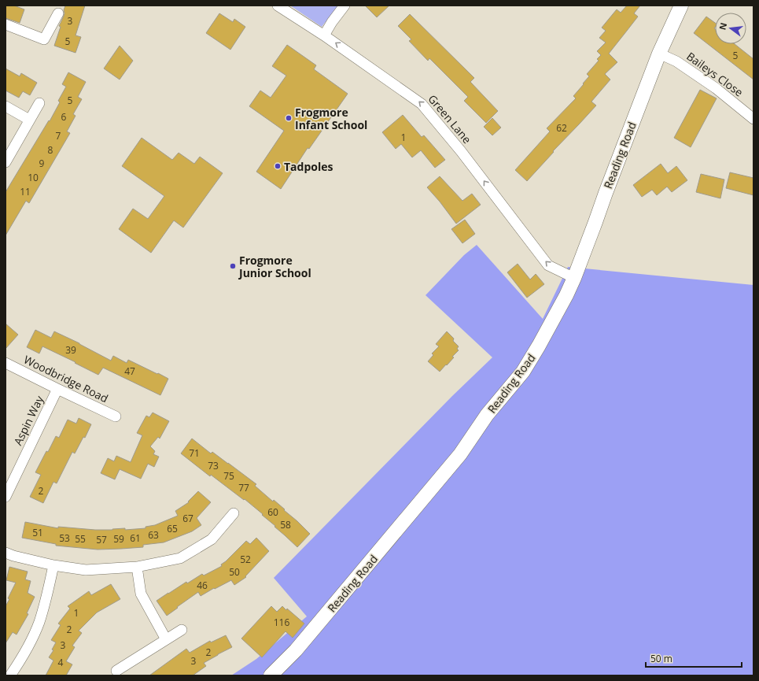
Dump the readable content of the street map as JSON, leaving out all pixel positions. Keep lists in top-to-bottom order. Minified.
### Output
{"streets":{"main road":["Reading Road"],"street":["Baileys Close","Green Lane","Woodbridge Road","Aspin Way"]},"crossings":[["Baileys Close","Reading Road"],["Green Lane","Reading Road"],["Woodbridge Road","Aspin Way"]],"one_way":["Green Lane"],"places":["Frogmore Infant School","Tadpoles","Frogmore Junior School"],"house_numbers":["3","5","5","5","6","62","7","1","8","9","10","11","39","47","71","73","75","77","2","60","67","58","65","51","63","53","61","55","59","57","52","50","46","1","116","2","3","2","3","4"],"scale_bar":"50 m","north":"left"}
